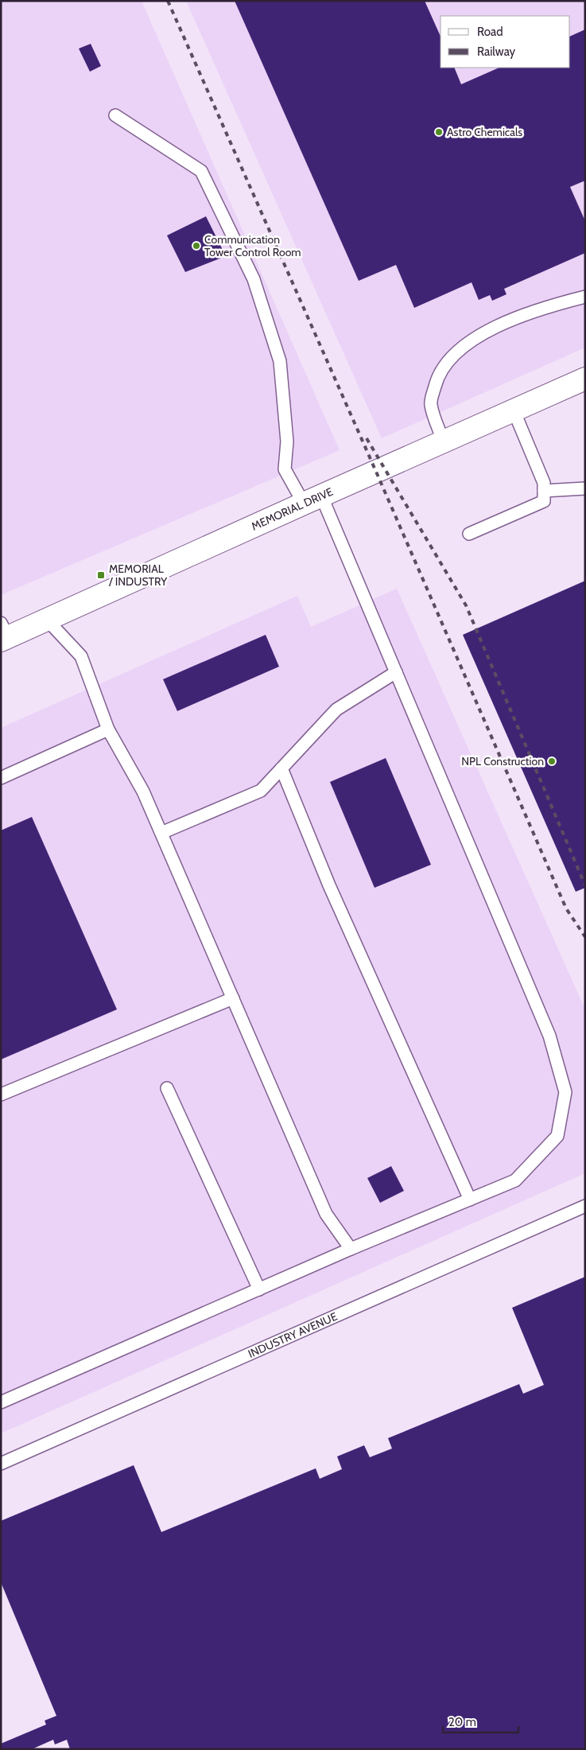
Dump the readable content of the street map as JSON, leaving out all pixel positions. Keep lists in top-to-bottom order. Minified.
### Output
{"streets":{"street":["MEMORIAL DRIVE"],"lane":["INDUSTRY AVENUE"]},"places":{"other":["Astro Chemicals","Communication Tower Control Room","NPL Construction"],"transit":["MEMORIAL / INDUSTRY"]},"legend":["Road","Railway"],"scale_bar":"20 m"}
